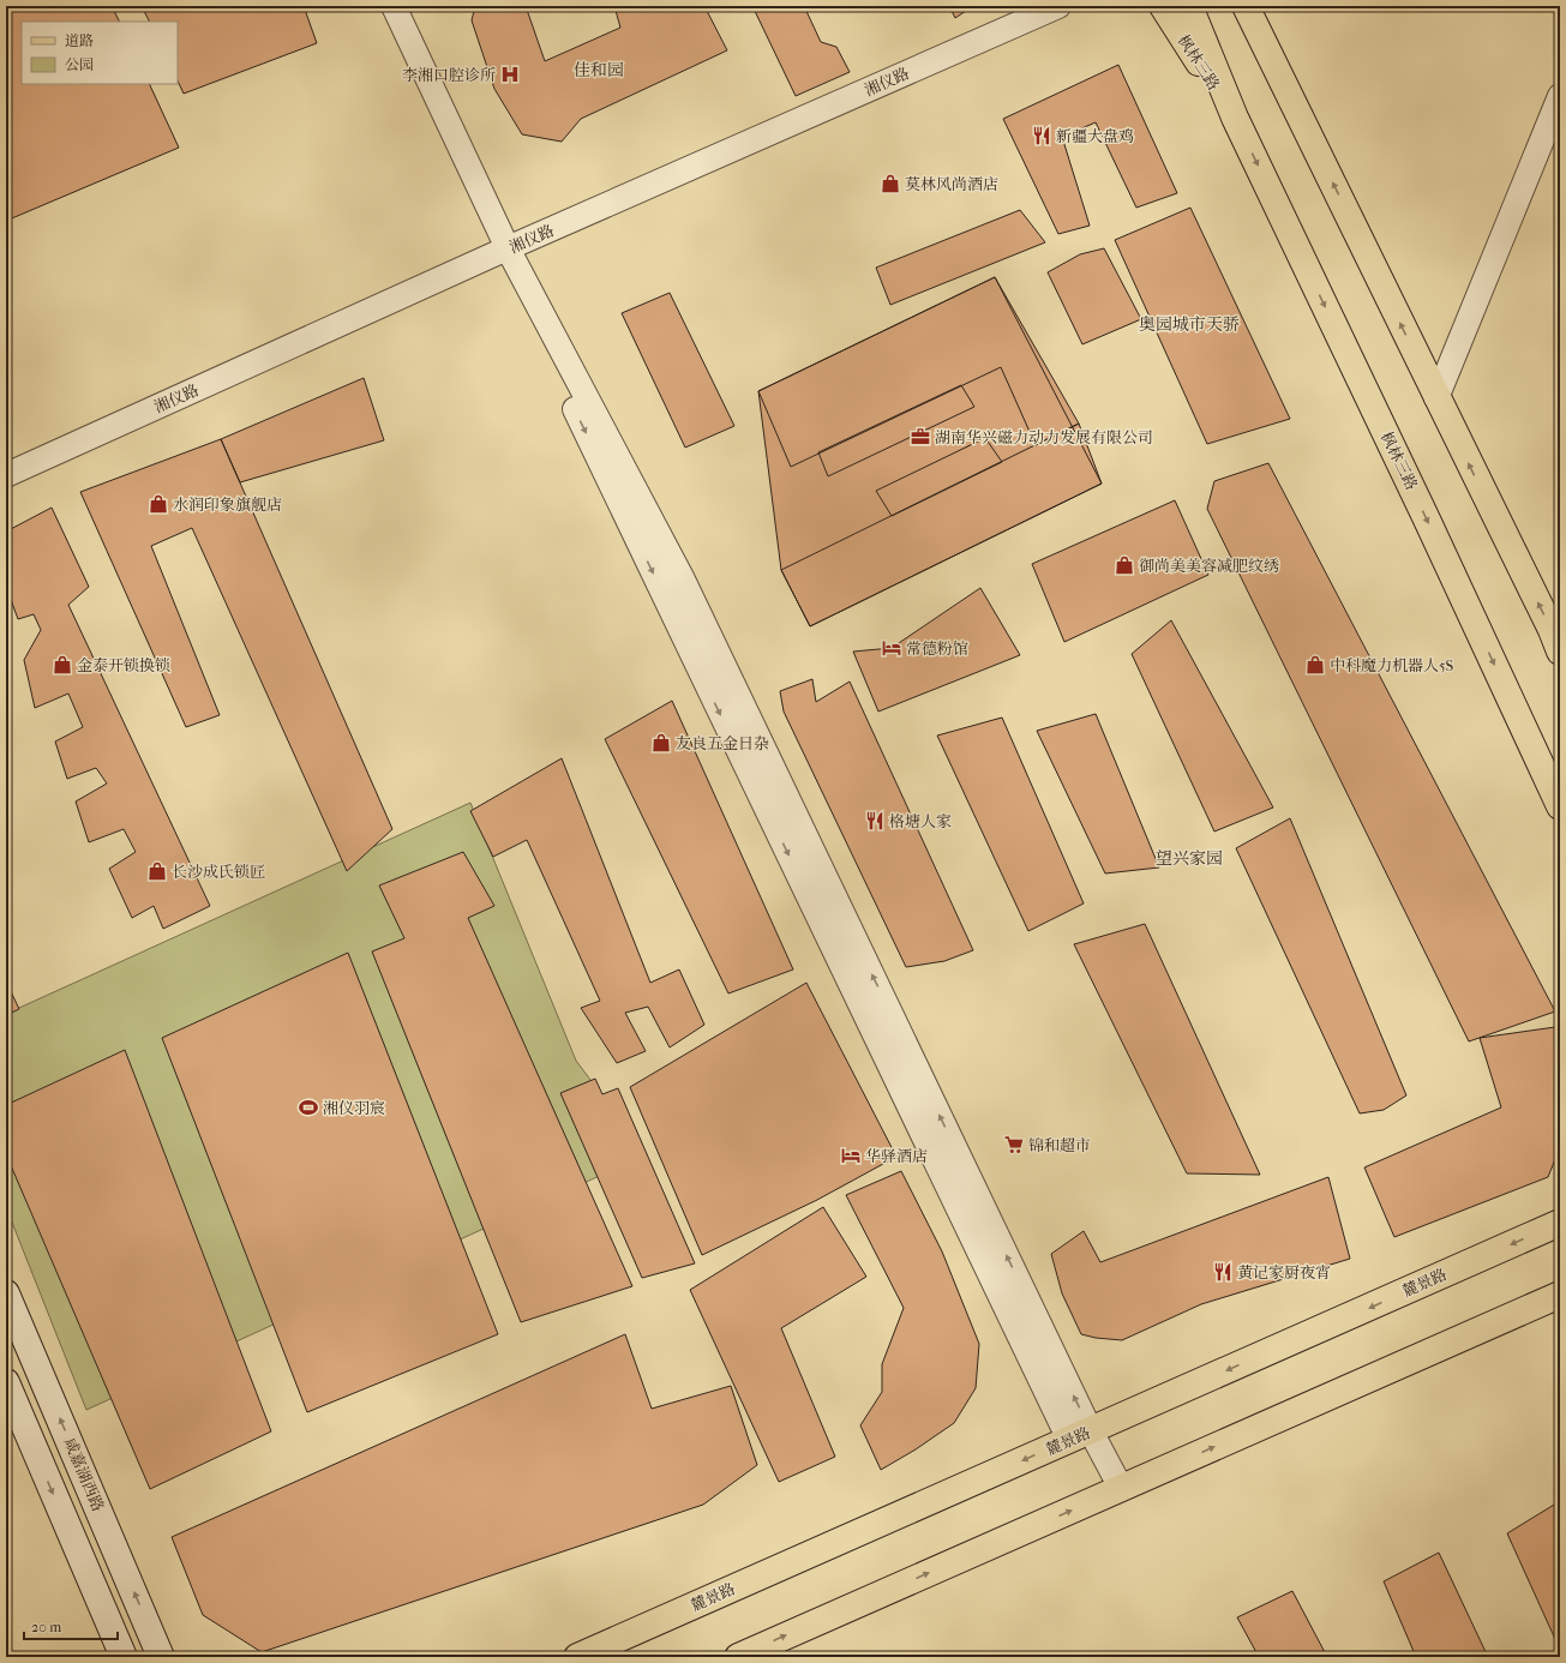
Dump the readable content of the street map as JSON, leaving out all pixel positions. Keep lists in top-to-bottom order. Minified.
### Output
{"streets":{"main road":["枫林三路","麓景路","咸嘉湖西路"],"street":["湘仪路"]},"districts":["佳和园","奥园城市天骄","望兴家园"],"places":{"hospital":["李湘口腔诊所"],"restaurant":["新疆大盘鸡","格塘人家","黄记家厨夜宵"],"shop":["莫林风尚酒店","水润印象旗舰店","御尚美美容减肥纹绣","金泰开锁换锁","中科魔力机器人5S","友良五金日杂","长沙成氏锁匠"],"office":["湖南华兴磁力动力发展有限公司"],"hotel":["常德粉馆","华驿酒店"],"sports":["湘仪羽宸"],"supermarket":["锦和超市"]},"legend":["道路","公园"],"scale_bar":"20 m"}
